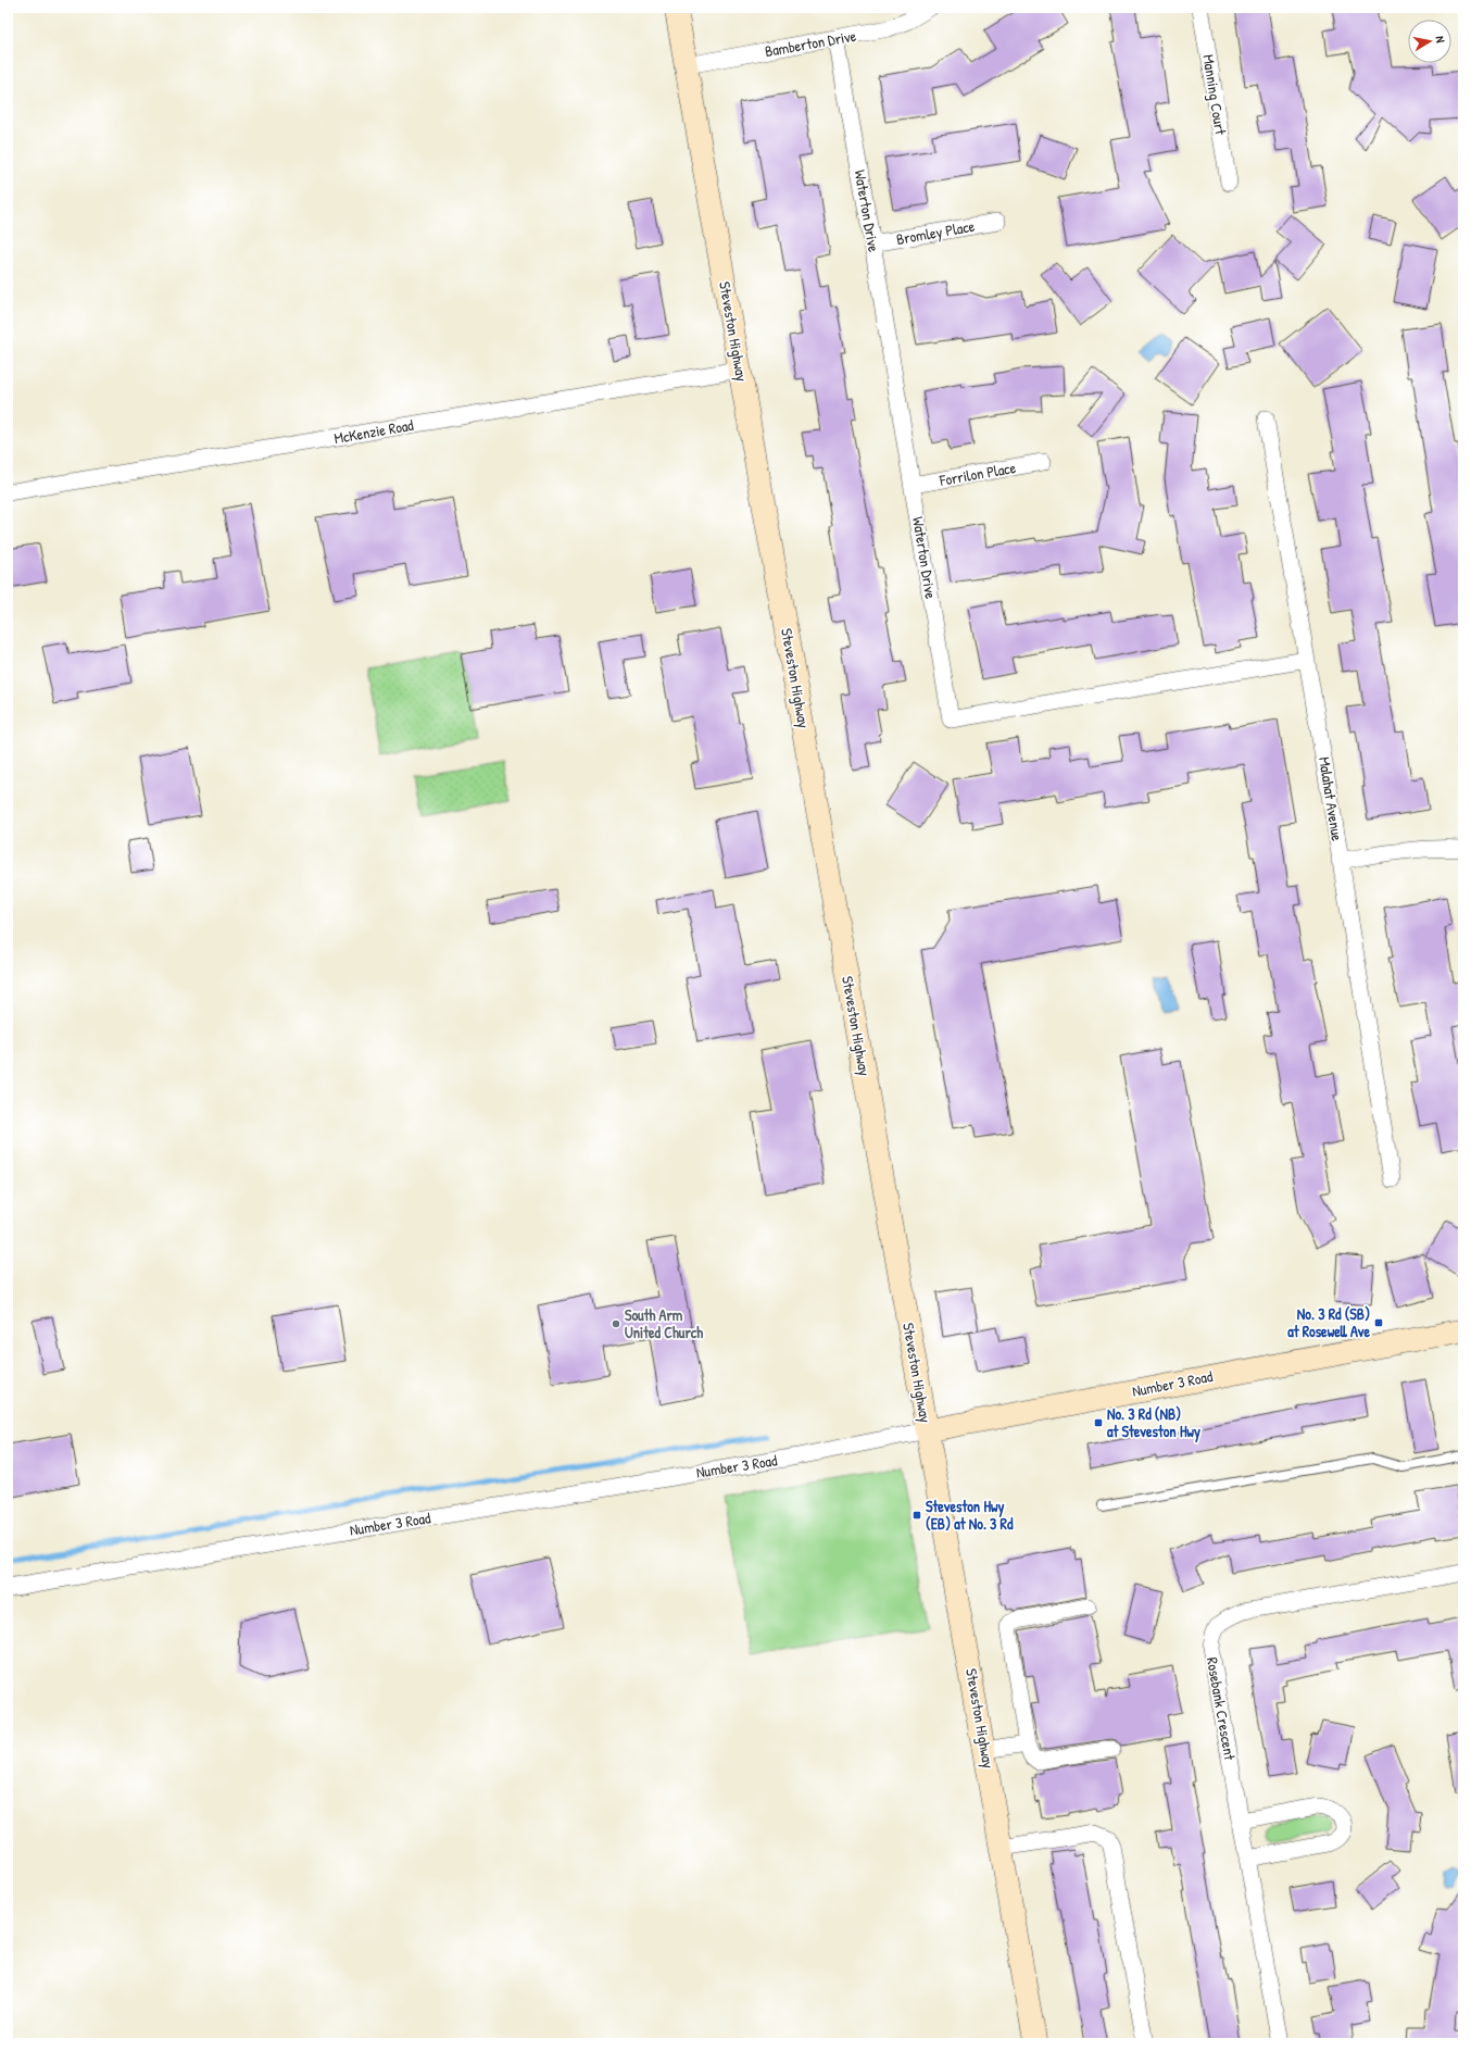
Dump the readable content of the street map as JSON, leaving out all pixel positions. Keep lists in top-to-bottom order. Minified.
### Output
{"streets":{"main road":["Steveston Highway","Number 3 Road"],"street":["Bamberton Drive","Manning Court","Waterton Drive","Bromley Place","McKenzie Road","Forrilon Place","Malahat Avenue","Rosebank Crescent"]},"crossings":[["Bamberton Drive","Waterton Drive"],["Bamberton Drive","Steveston Highway"],["Waterton Drive","Bromley Place"],["Waterton Drive","Forrilon Place"],["Waterton Drive","Malahat Avenue"],["Steveston Highway","McKenzie Road"],["Steveston Highway","Number 3 Road"]],"places":{"transit":["No. 3 Rd (SB) at Rosewell Ave","No. 3 Rd (NB) at Steveston Hwy","Steveston Hwy (EB) at No. 3 Rd"],"other":["South Arm United Church"]},"north":"right"}
